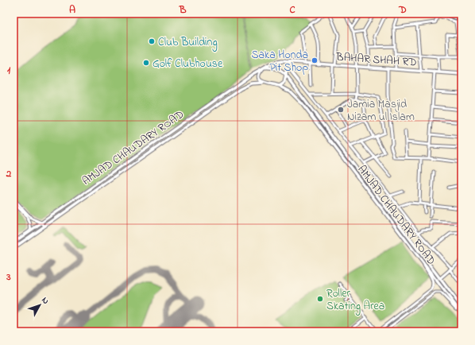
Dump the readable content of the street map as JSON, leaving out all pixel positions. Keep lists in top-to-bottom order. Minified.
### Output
{"streets":{"main road":["BAHAR SHAH RD","AMJAD CHAUDARY ROAD"]},"crossings":[["BAHAR SHAH RD","AMJAD CHAUDARY ROAD"]],"places":["Club Building","Saka Honda Pit Shop","Golf Clubhouse","Jamia Masjid Nizam ul Islam","Roller Skating Area"],"north":"top right","grid":{"columns":["A","B","C","D"],"rows":["1","2","3"]}}
